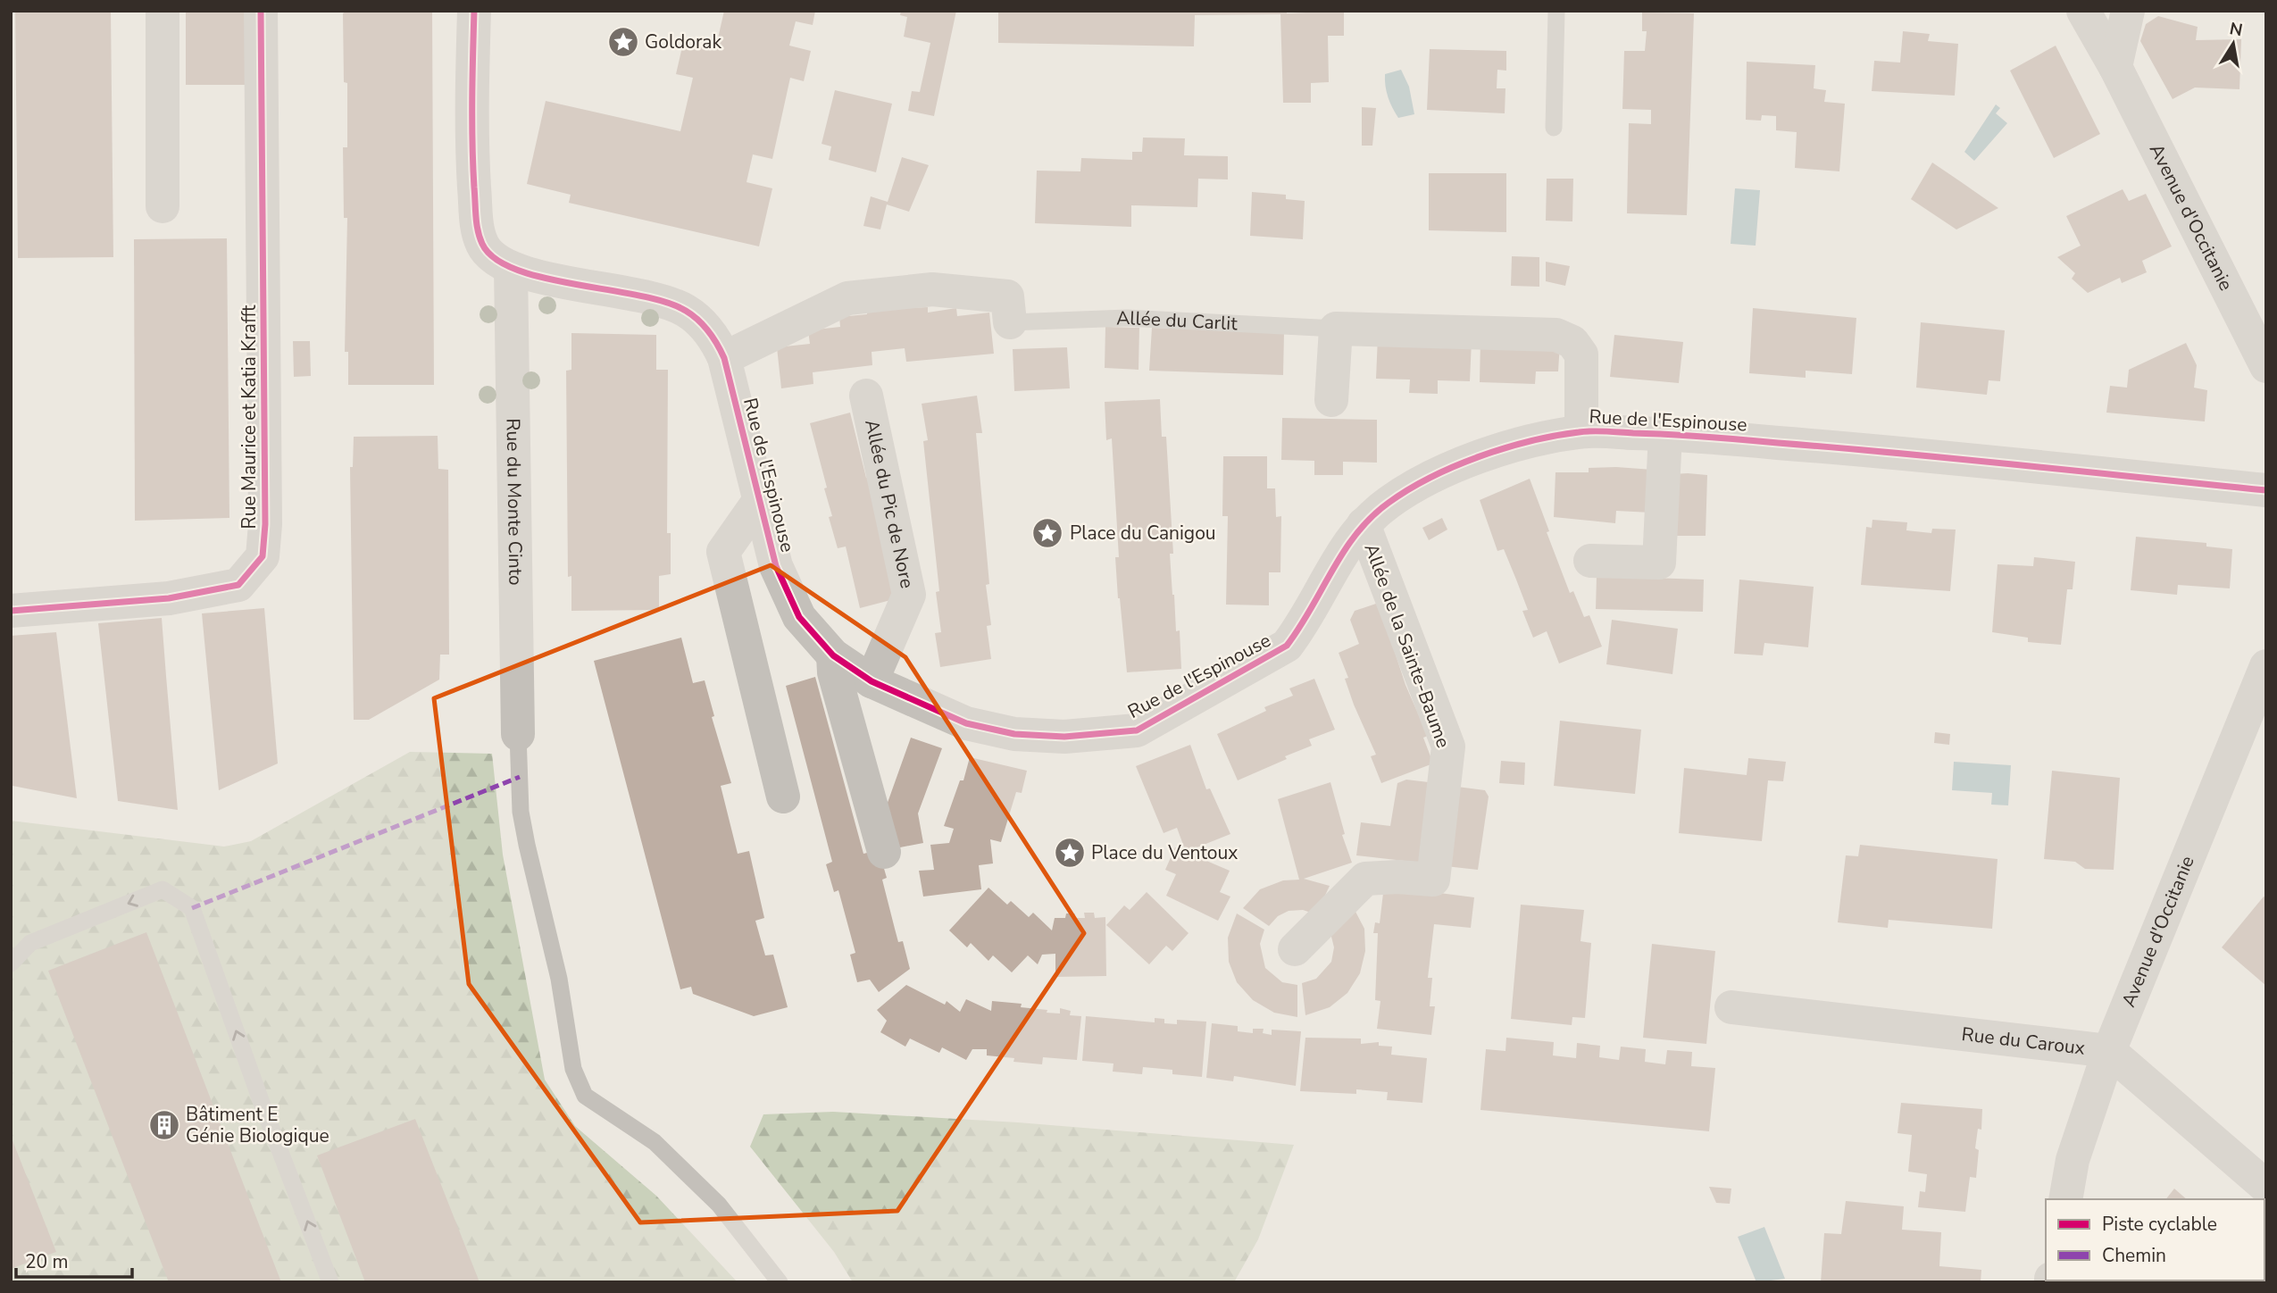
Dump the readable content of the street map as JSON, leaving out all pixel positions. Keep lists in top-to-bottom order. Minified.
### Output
{"streets":{"street":["Avenue d'Occitanie","Allée du Carlit","Rue Maurice et Katia Krafft","Rue de l'Espinouse","Rue du Monte Cinto","Allée du Pic de Nore","Allée de la Sainte-Baume","Rue du Caroux"]},"crossings":[["Avenue d'Occitanie","Rue du Caroux"],["Allée du Carlit","Rue de l'Espinouse"],["Rue de l'Espinouse","Rue du Monte Cinto"],["Rue de l'Espinouse","Allée du Pic de Nore"],["Rue de l'Espinouse","Allée de la Sainte-Baume"]],"places":{"place":["Goldorak","Place du Canigou","Place du Ventoux"],"building":["Bâtiment E Génie Biologique"]},"legend":["Piste cyclable","Chemin"],"scale_bar":"20 m","north":"top"}
